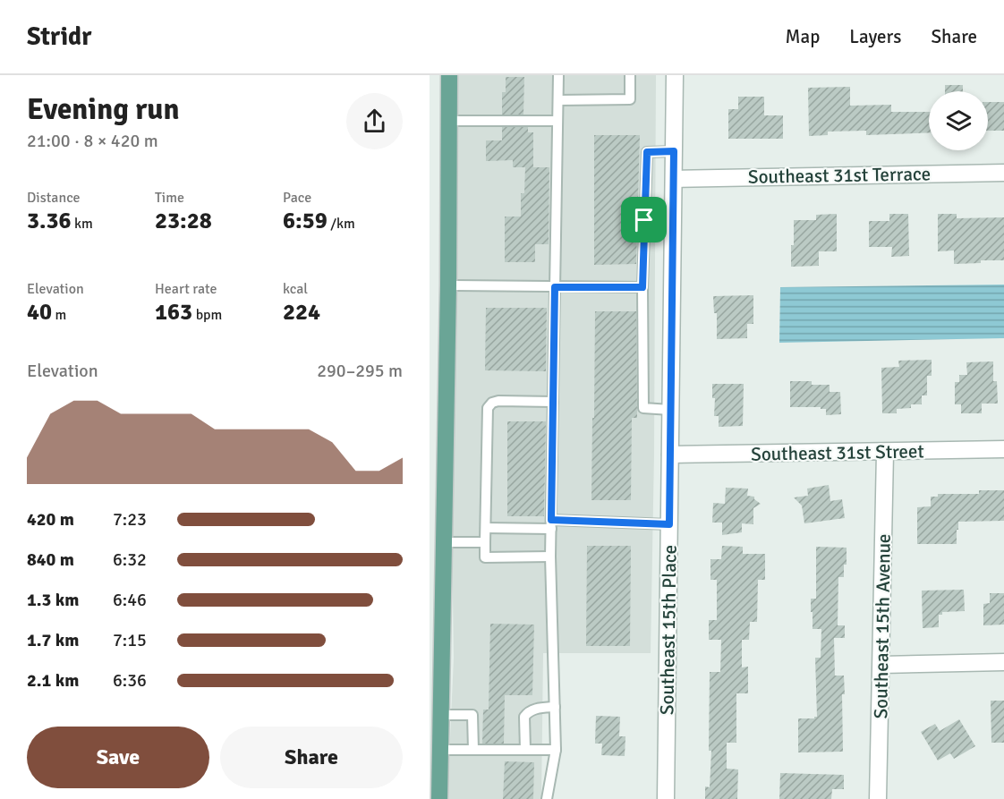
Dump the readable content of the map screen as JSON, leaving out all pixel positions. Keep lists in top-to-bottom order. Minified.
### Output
{"streets":{"street":["Southeast 31st Terrace","Southeast 31st Street","Southeast 15th Avenue","Southeast 15th Place"]},"crossings":[["Southeast 31st Terrace","Southeast 15th Place"],["Southeast 31st Street","Southeast 15th Avenue"],["Southeast 31st Street","Southeast 15th Place"]],"page":{"header":"Stridr","nav":["Map","Layers","Share"],"heading":["Evening run","21:00 · 8 × 420 m"],"stats":[["Distance","3.36 km"],["Time","23:28"],["Pace","6:59 /km"],["Elevation","40 m"],["Heart rate","163 bpm"],["kcal","224"]],"chart":["Elevation","290–295 m"],"list":[{"name":"420 m","note":"7:23"},{"name":"840 m","note":"6:32"},{"name":"1.3 km","note":"6:46"},{"name":"1.7 km","note":"7:15"},{"name":"2.1 km","note":"6:36"}],"buttons":["Save","Share"]}}
